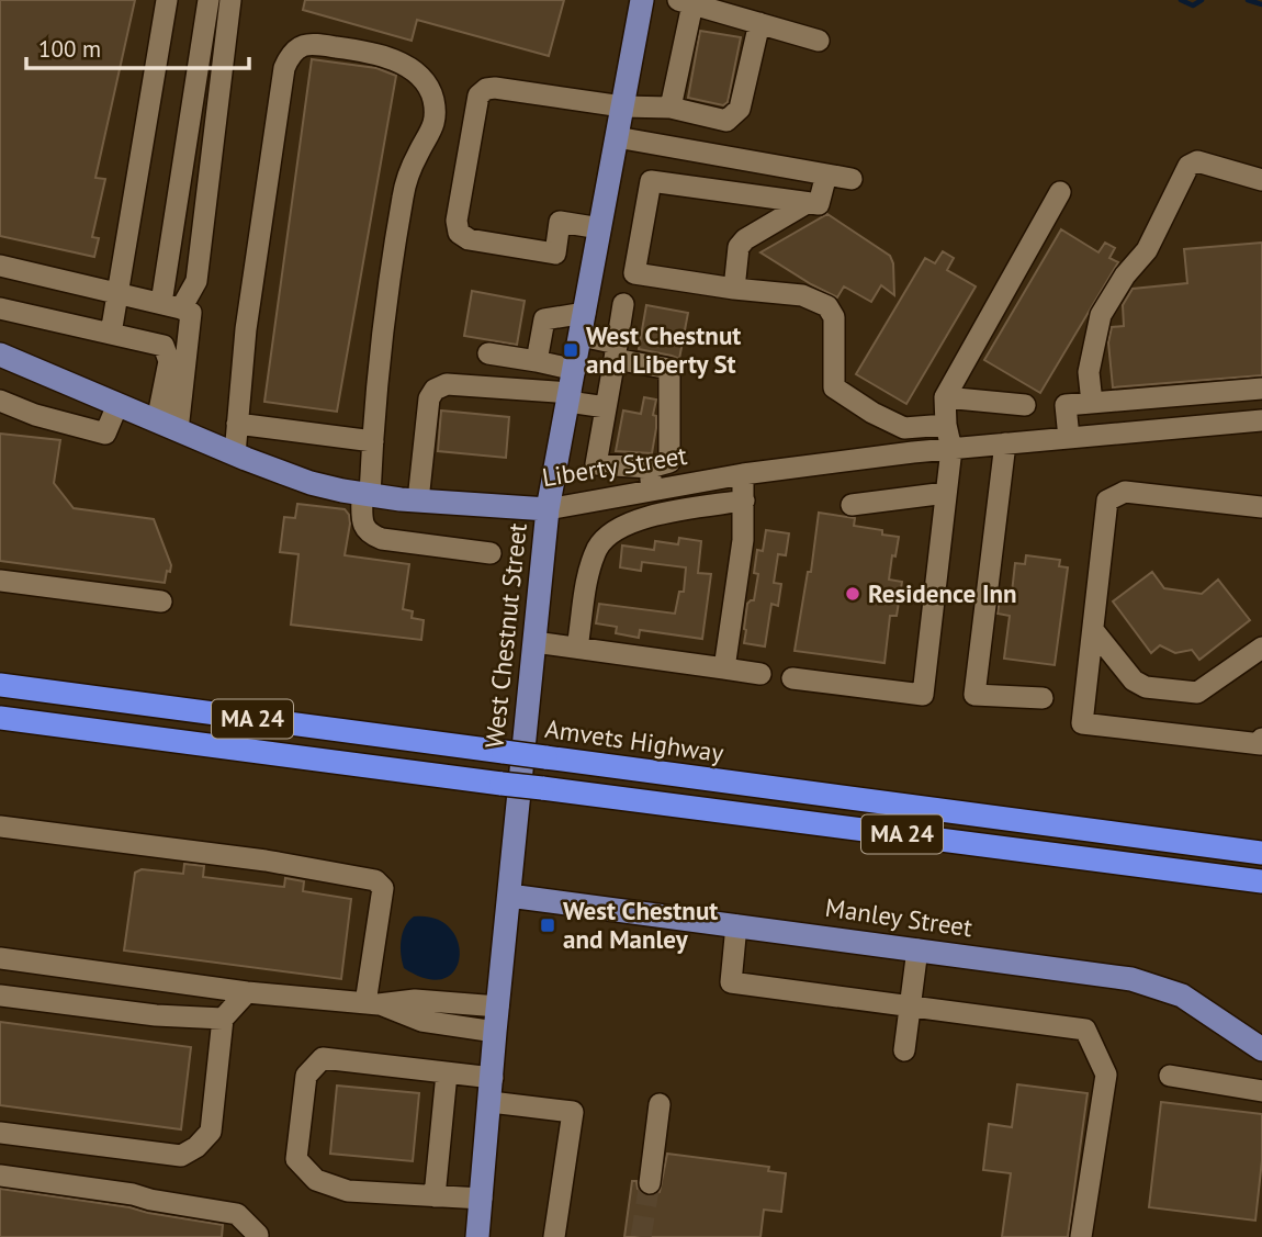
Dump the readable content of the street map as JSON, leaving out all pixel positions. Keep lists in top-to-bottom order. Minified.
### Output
{"streets":{"highway":["MA 24","Amvets Highway"],"main road":["Liberty Street","West Chestnut Street","Manley Street"]},"crossings":[["Liberty Street","West Chestnut Street"],["West Chestnut Street","Manley Street"]],"places":{"transit":["West Chestnut and Liberty St","West Chestnut and Manley"],"other":["Residence Inn"]},"scale_bar":"100 m"}
